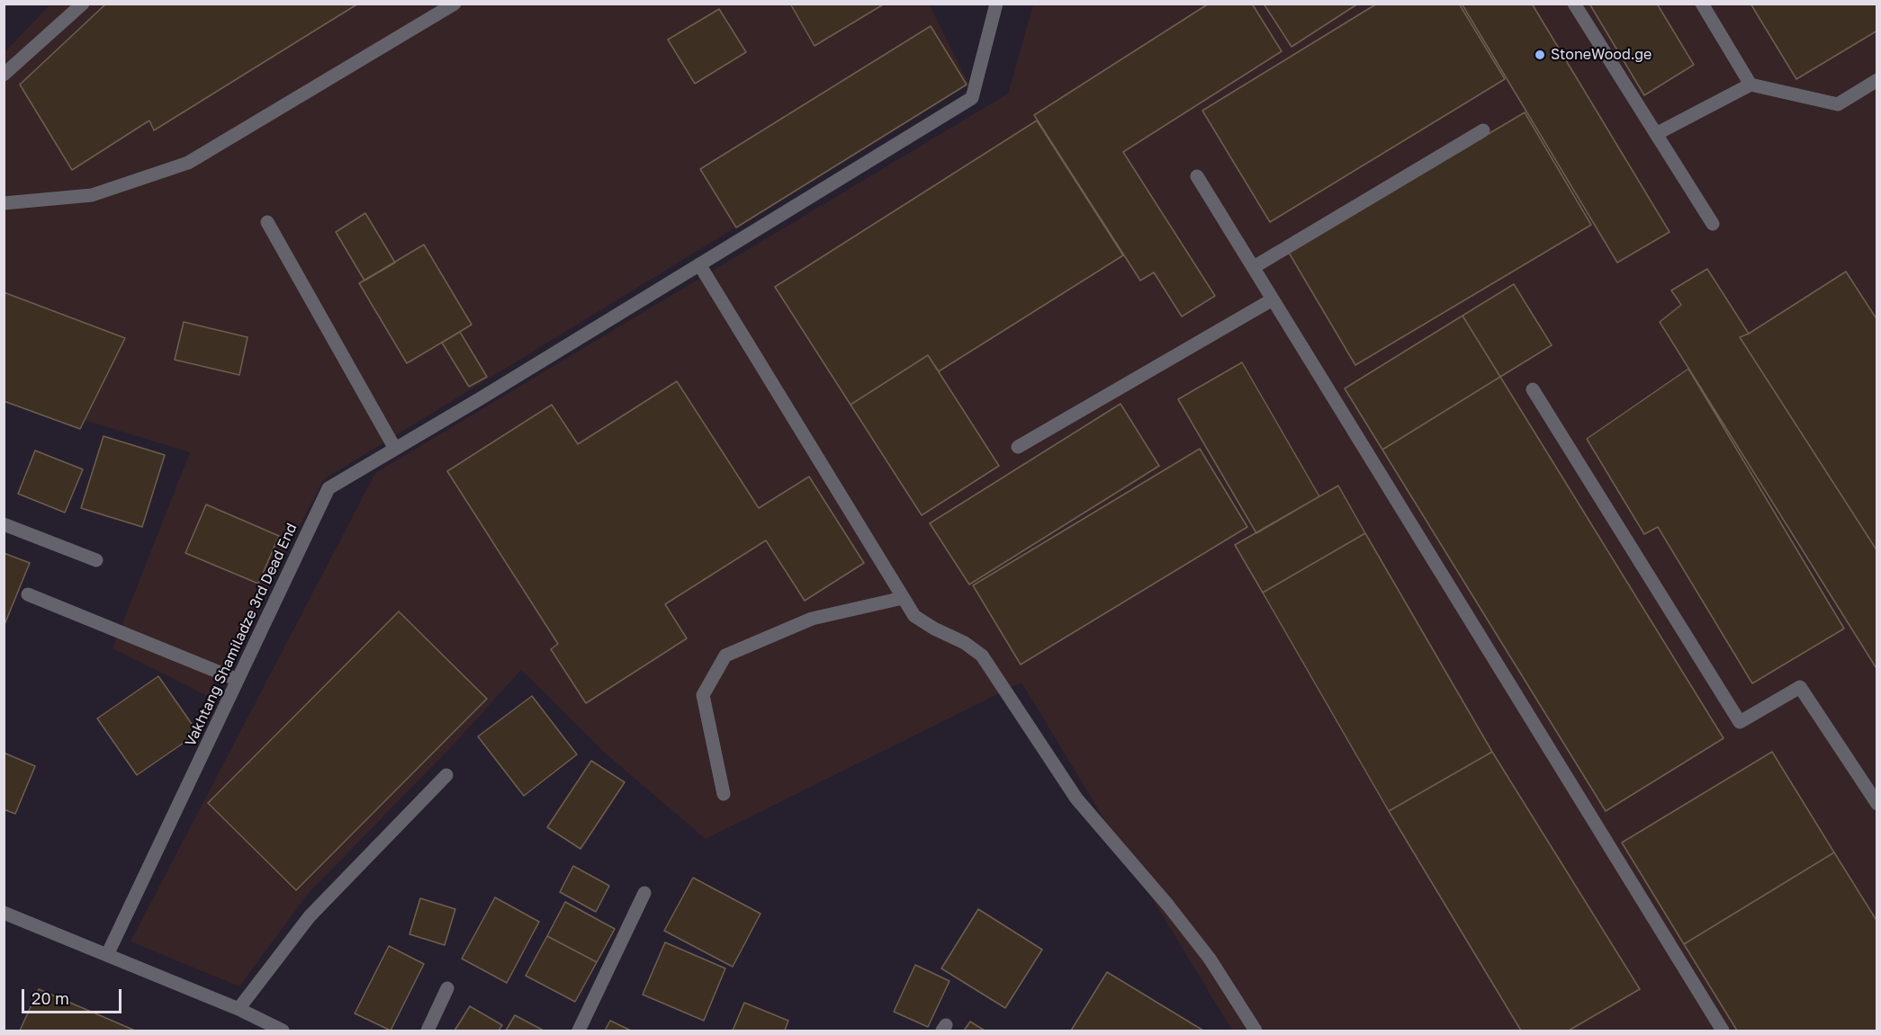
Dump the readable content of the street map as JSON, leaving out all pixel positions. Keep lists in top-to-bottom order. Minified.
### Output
{"streets":{"street":["Vakhtang Shamiladze 3rd Dead End"]},"places":["StoneWood.ge"],"scale_bar":"20 m"}
